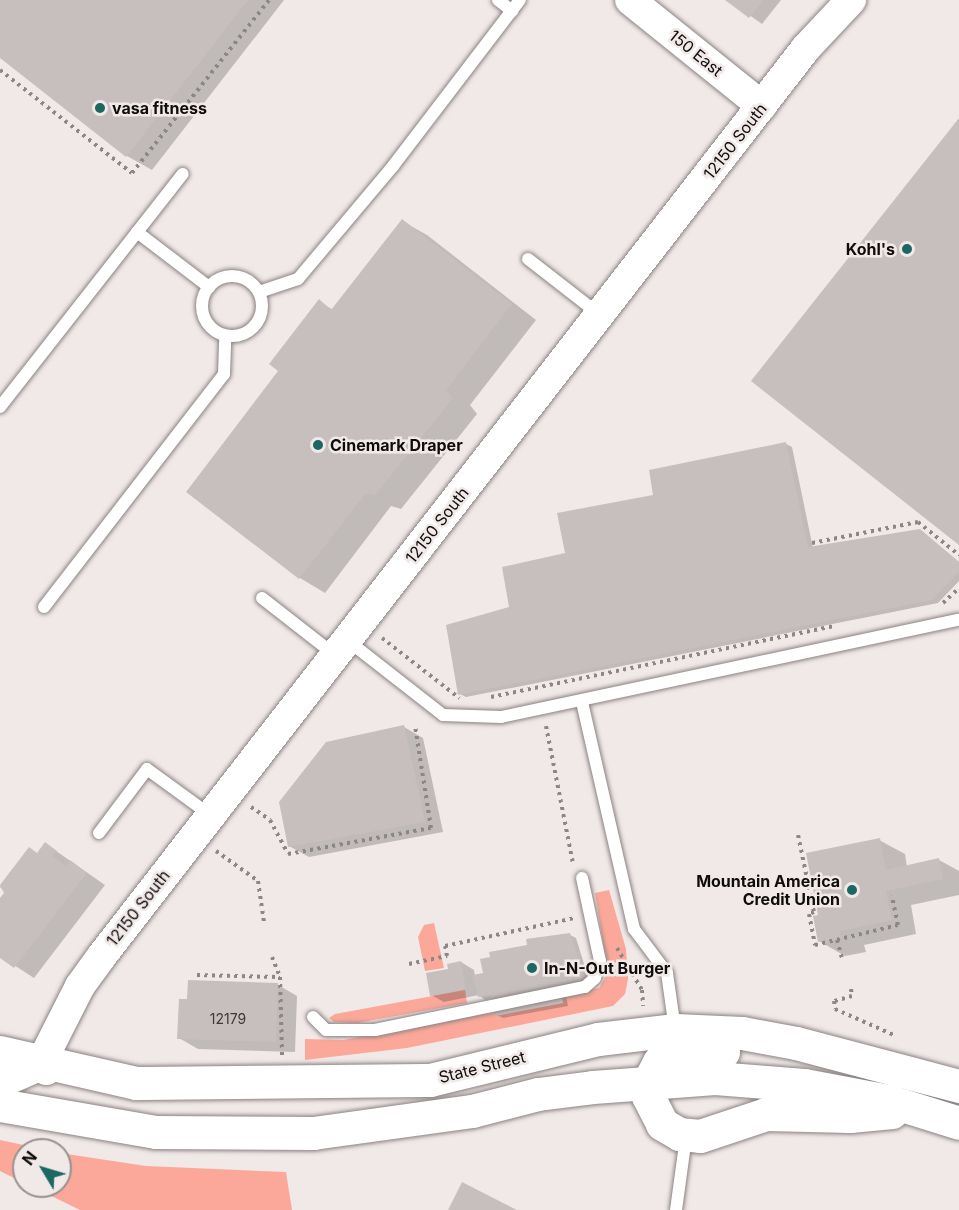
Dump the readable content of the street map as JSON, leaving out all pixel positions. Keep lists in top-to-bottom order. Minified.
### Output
{"streets":{"main road":["State Street"],"street":["150 East","12150 South"]},"crossings":[["150 East","12150 South"],["12150 South","State Street"]],"places":["vasa fitness","Kohl's","Cinemark Draper","Mountain America Credit Union","In-N-Out Burger"],"house_numbers":["12179"],"north":"top left"}
